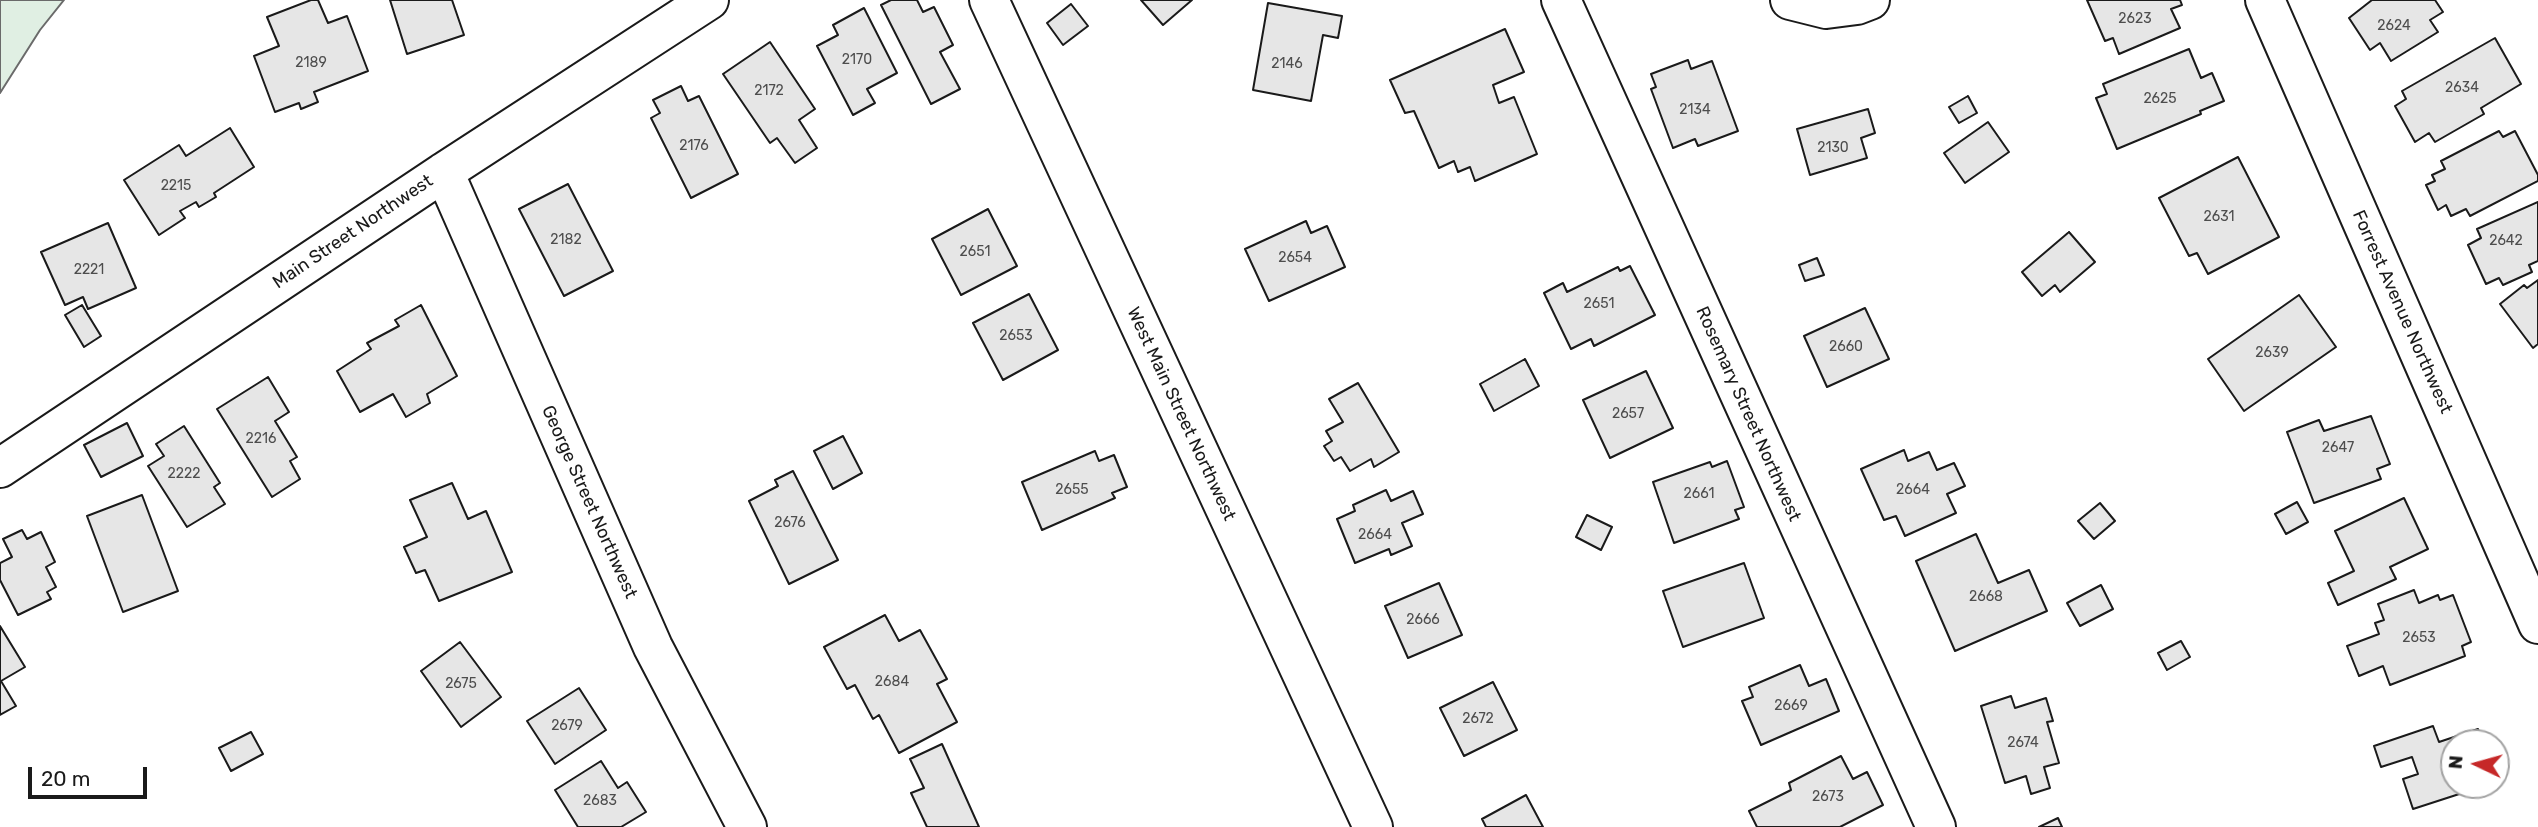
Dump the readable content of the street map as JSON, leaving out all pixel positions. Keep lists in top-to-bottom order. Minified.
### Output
{"streets":{"street":["Main Street Northwest","Forrest Avenue Northwest","West Main Street Northwest","Rosemary Street Northwest","George Street Northwest"]},"crossings":[["Main Street Northwest","George Street Northwest"]],"house_numbers":["2623","2624","2170","2189","2146","2634","2172","2625","2134","2176","2130","2215","2631","2182","2642","2651","2654","2221","2651","2653","2660","2639","2657","2216","2647","2222","2655","2664","2661","2676","2664","2668","2666","2653","2684","2675","2669","2672","2679","2674","2673","2683"],"scale_bar":"20 m","north":"left"}
